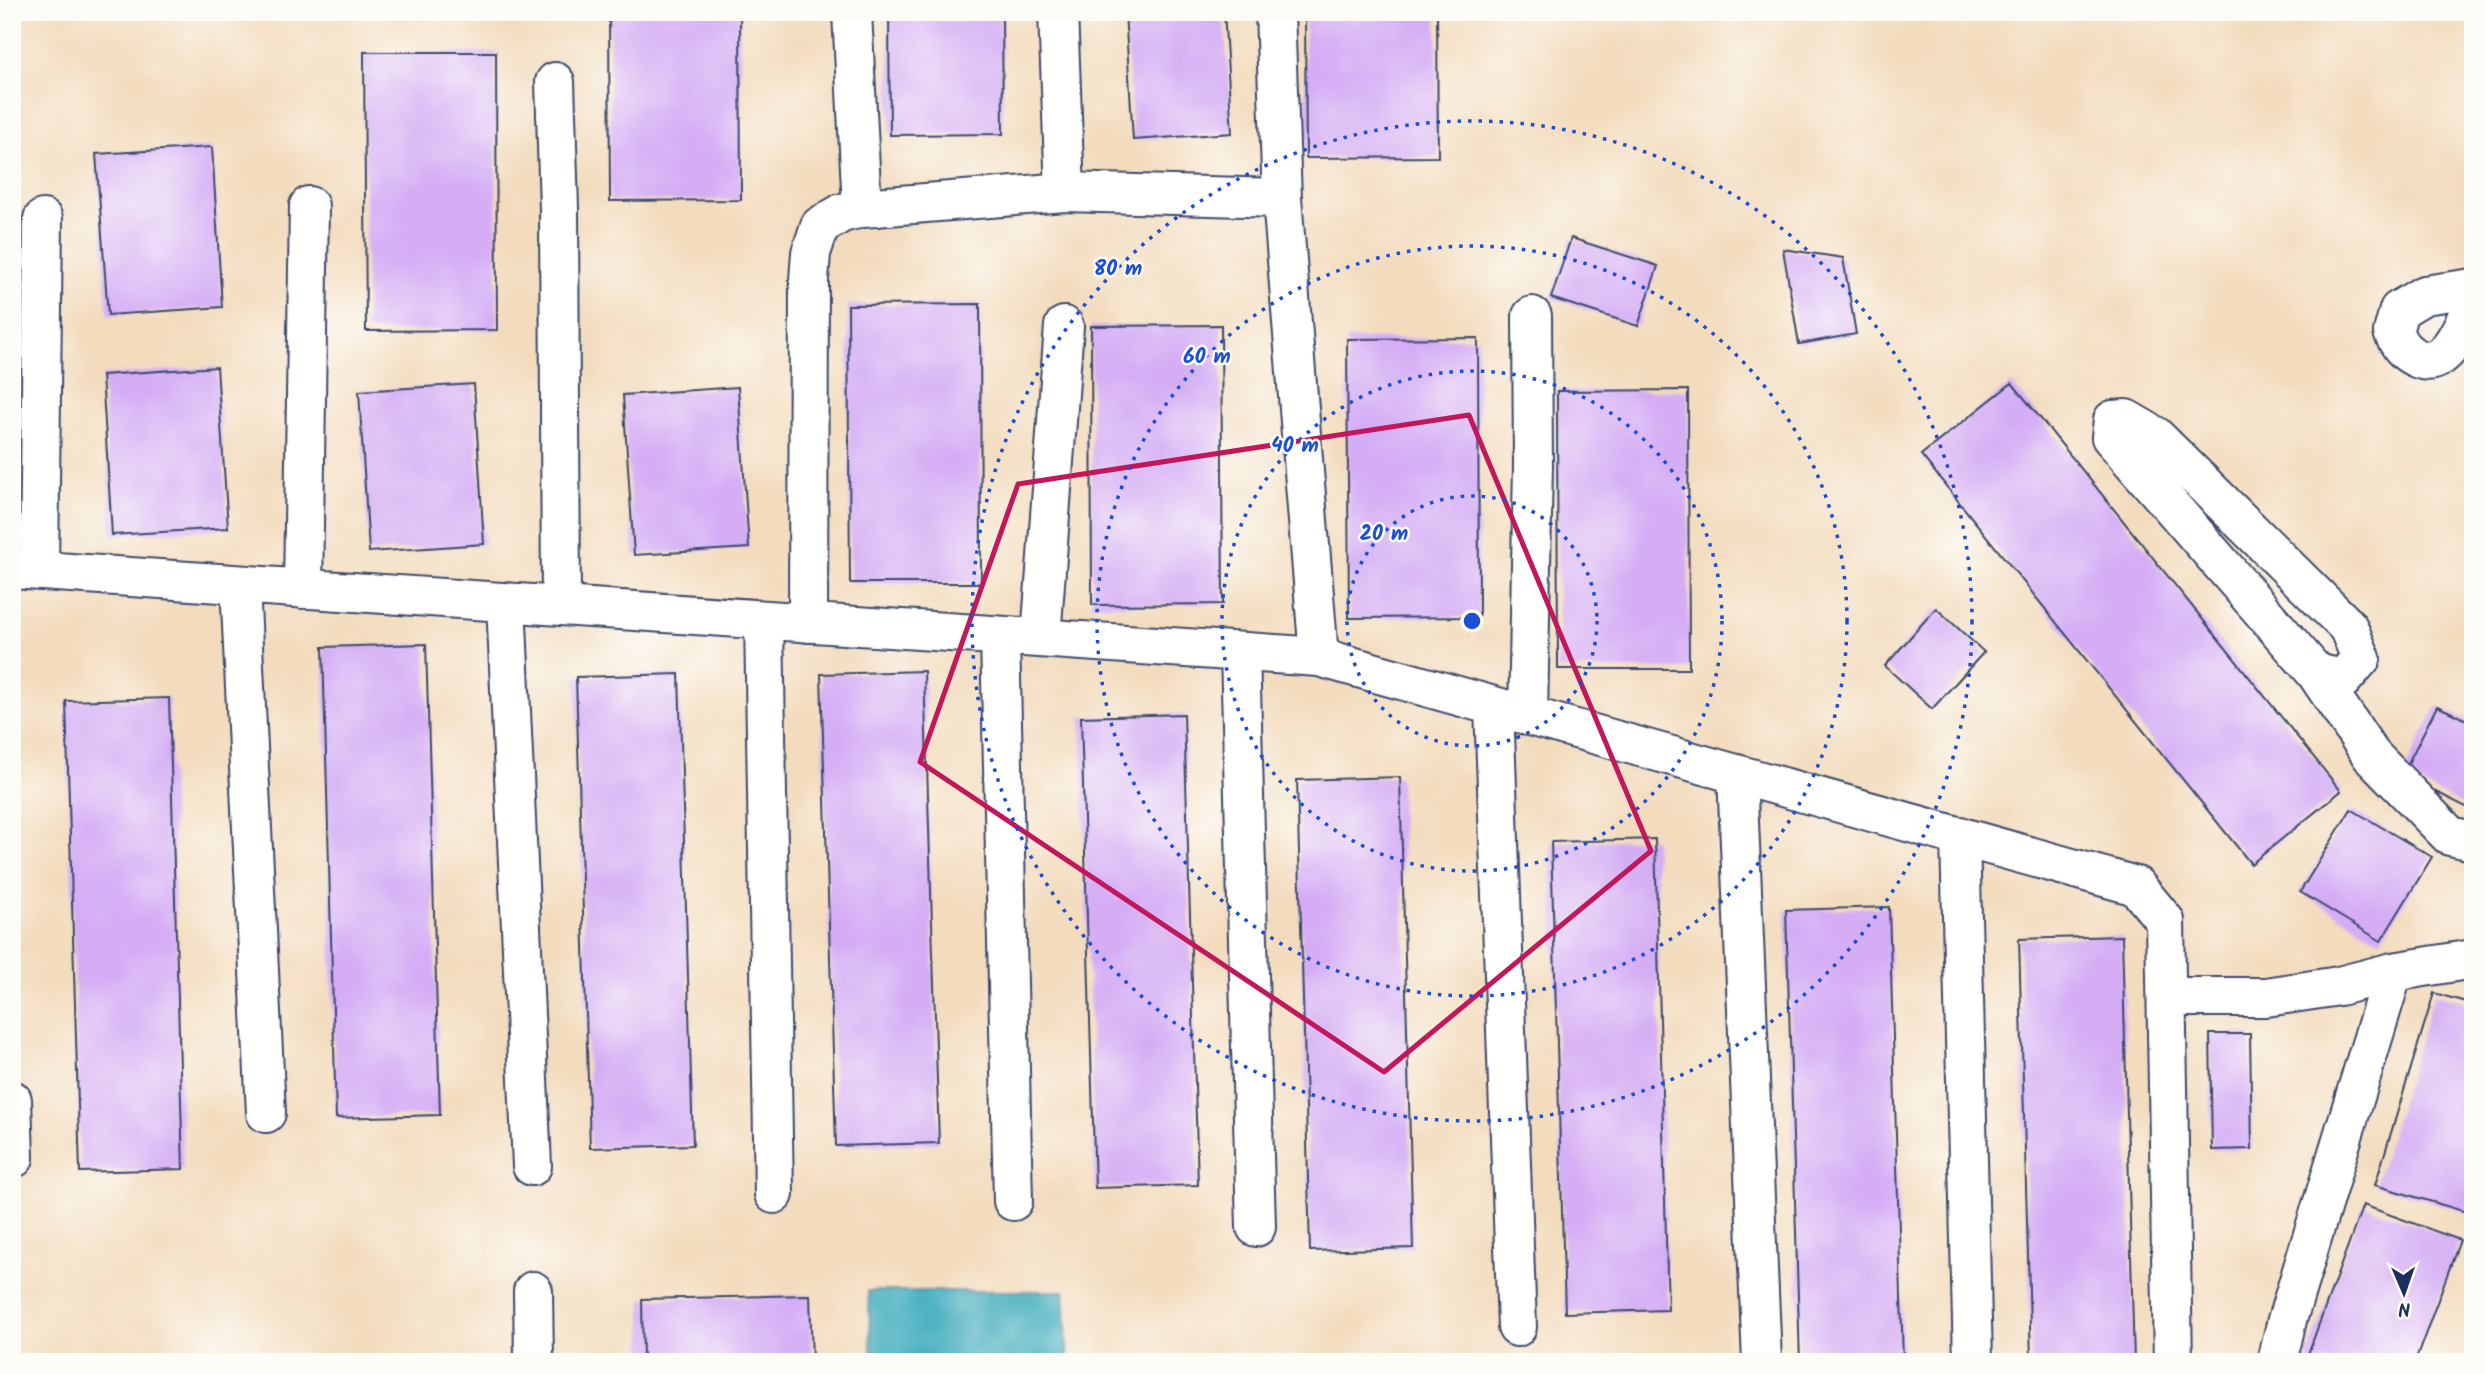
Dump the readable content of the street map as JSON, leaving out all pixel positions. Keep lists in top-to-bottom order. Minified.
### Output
{"north":"bottom","rings":["80 m","60 m","40 m","20 m"]}
